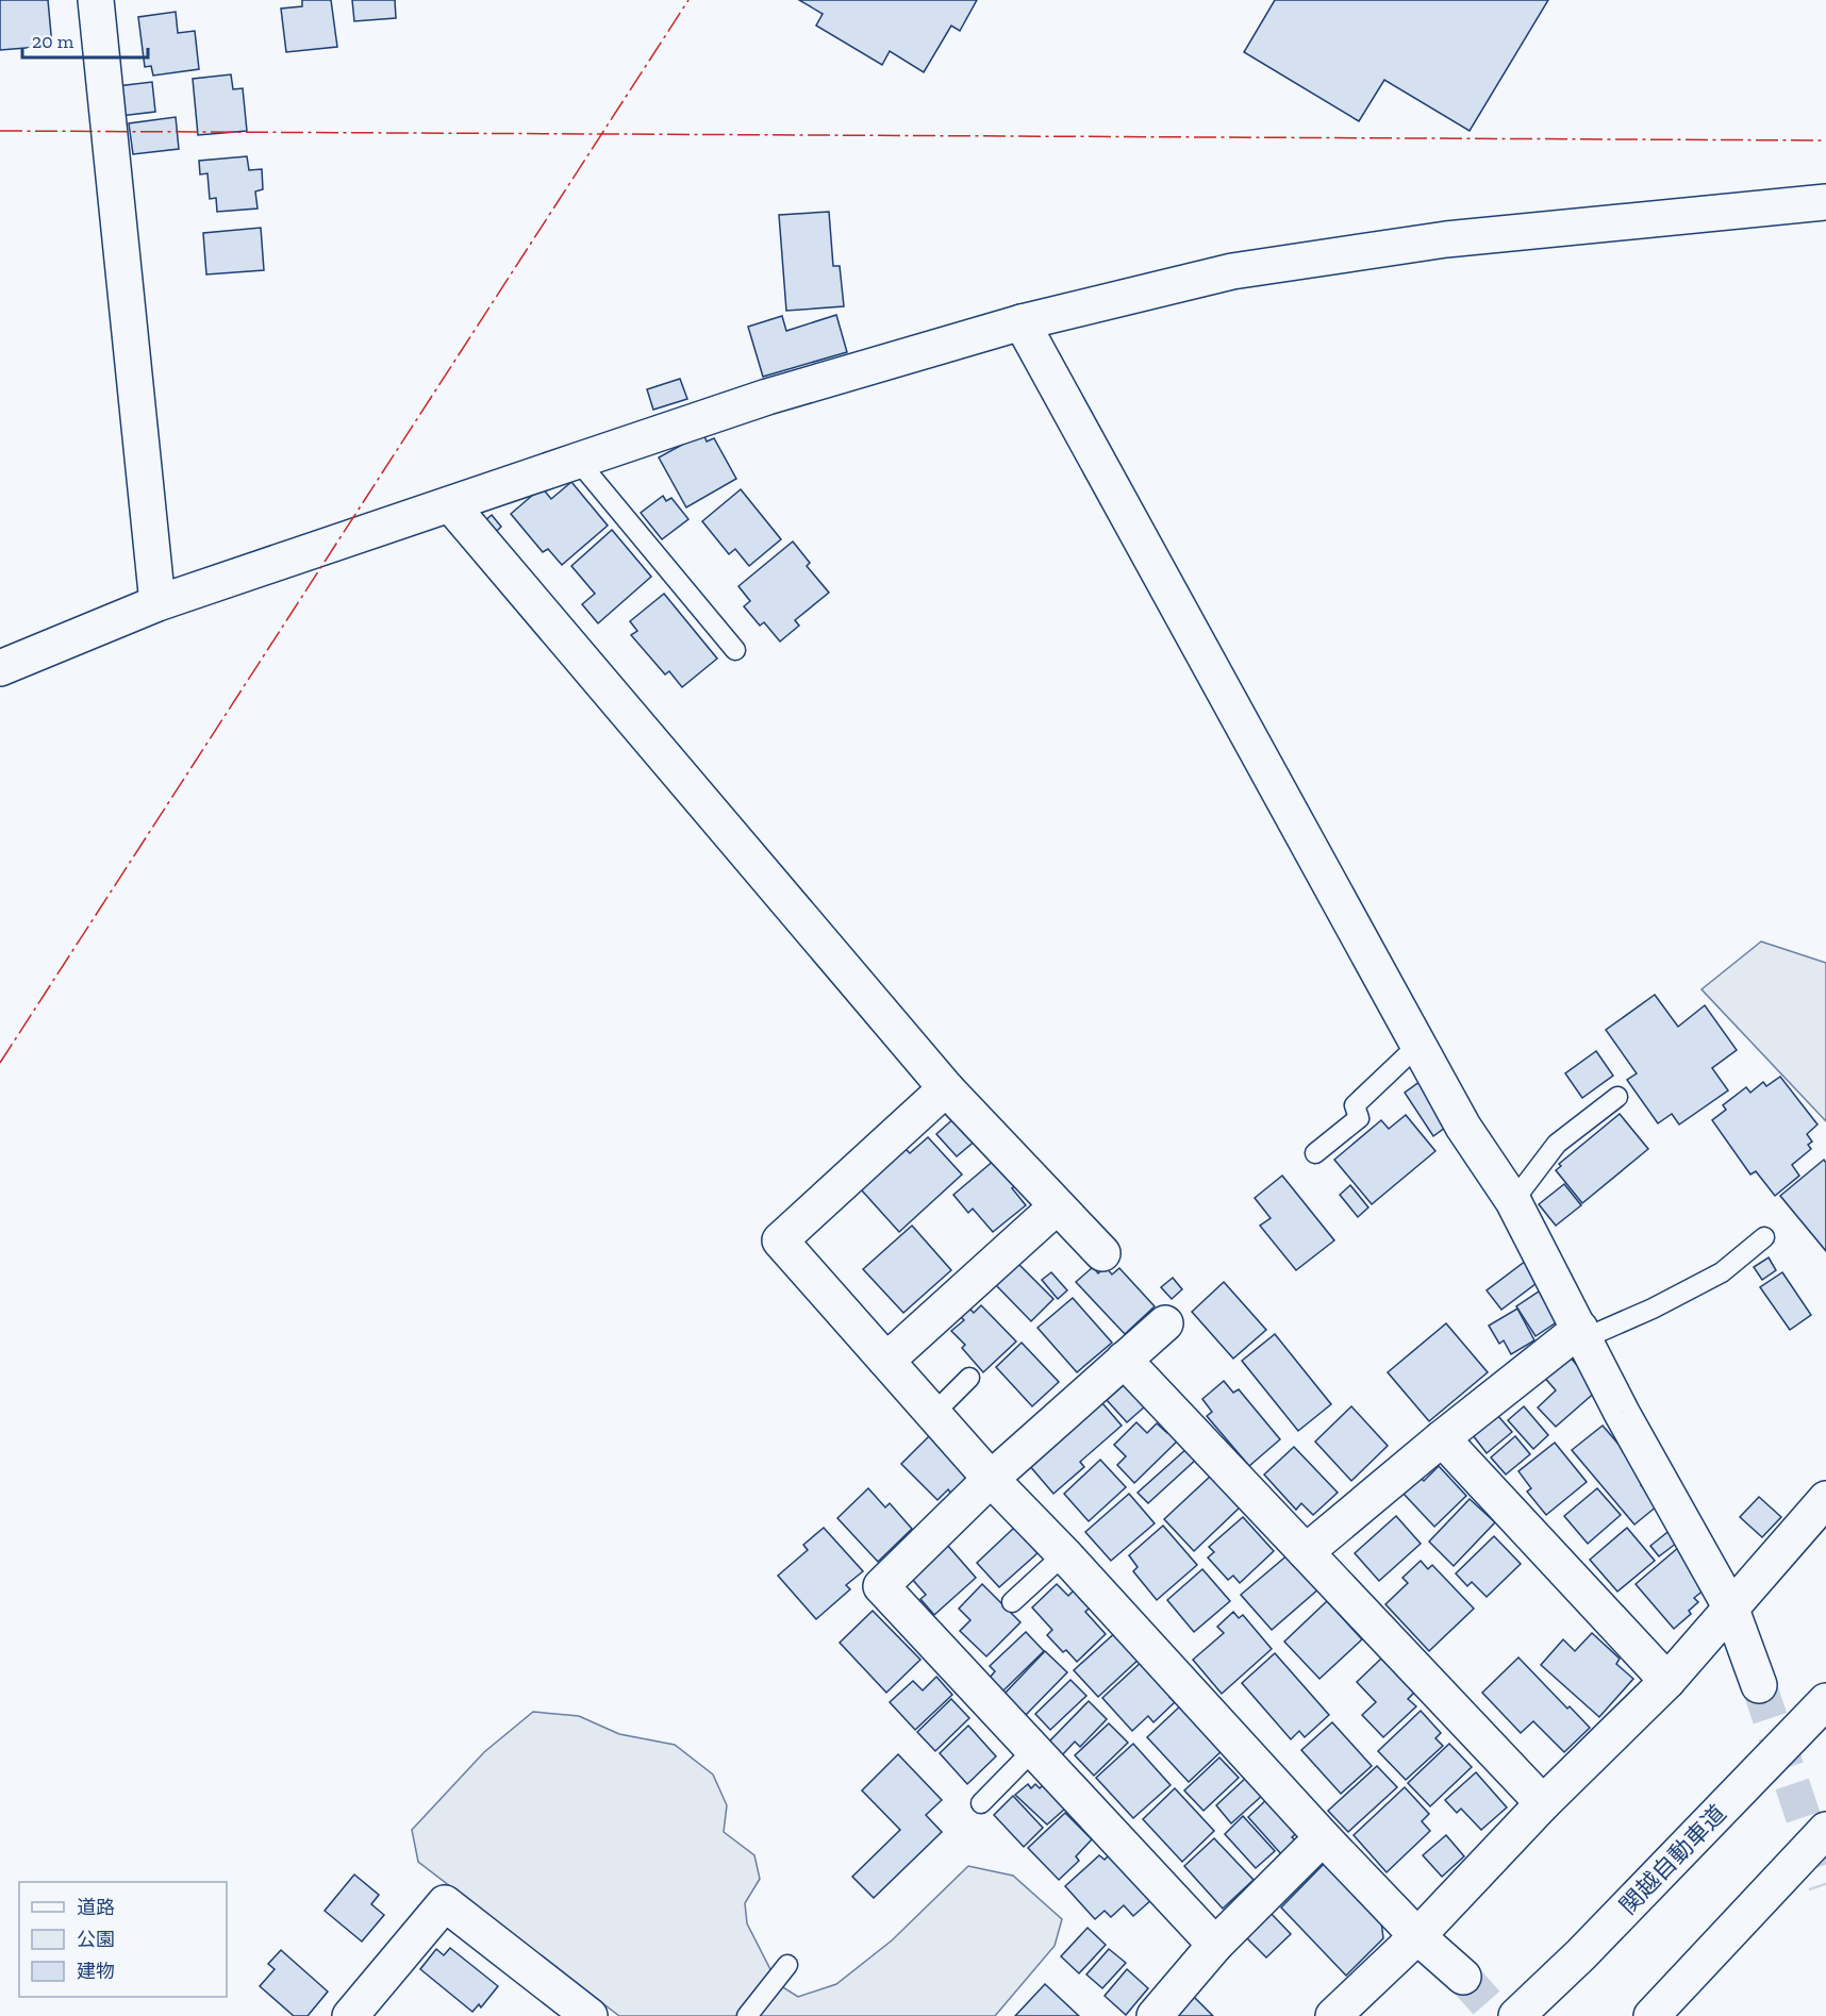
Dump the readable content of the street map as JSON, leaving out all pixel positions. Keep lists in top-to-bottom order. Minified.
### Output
{"streets":{"main road":["関越自動車道"]},"legend":["道路","公園","建物"],"scale_bar":"20 m"}
